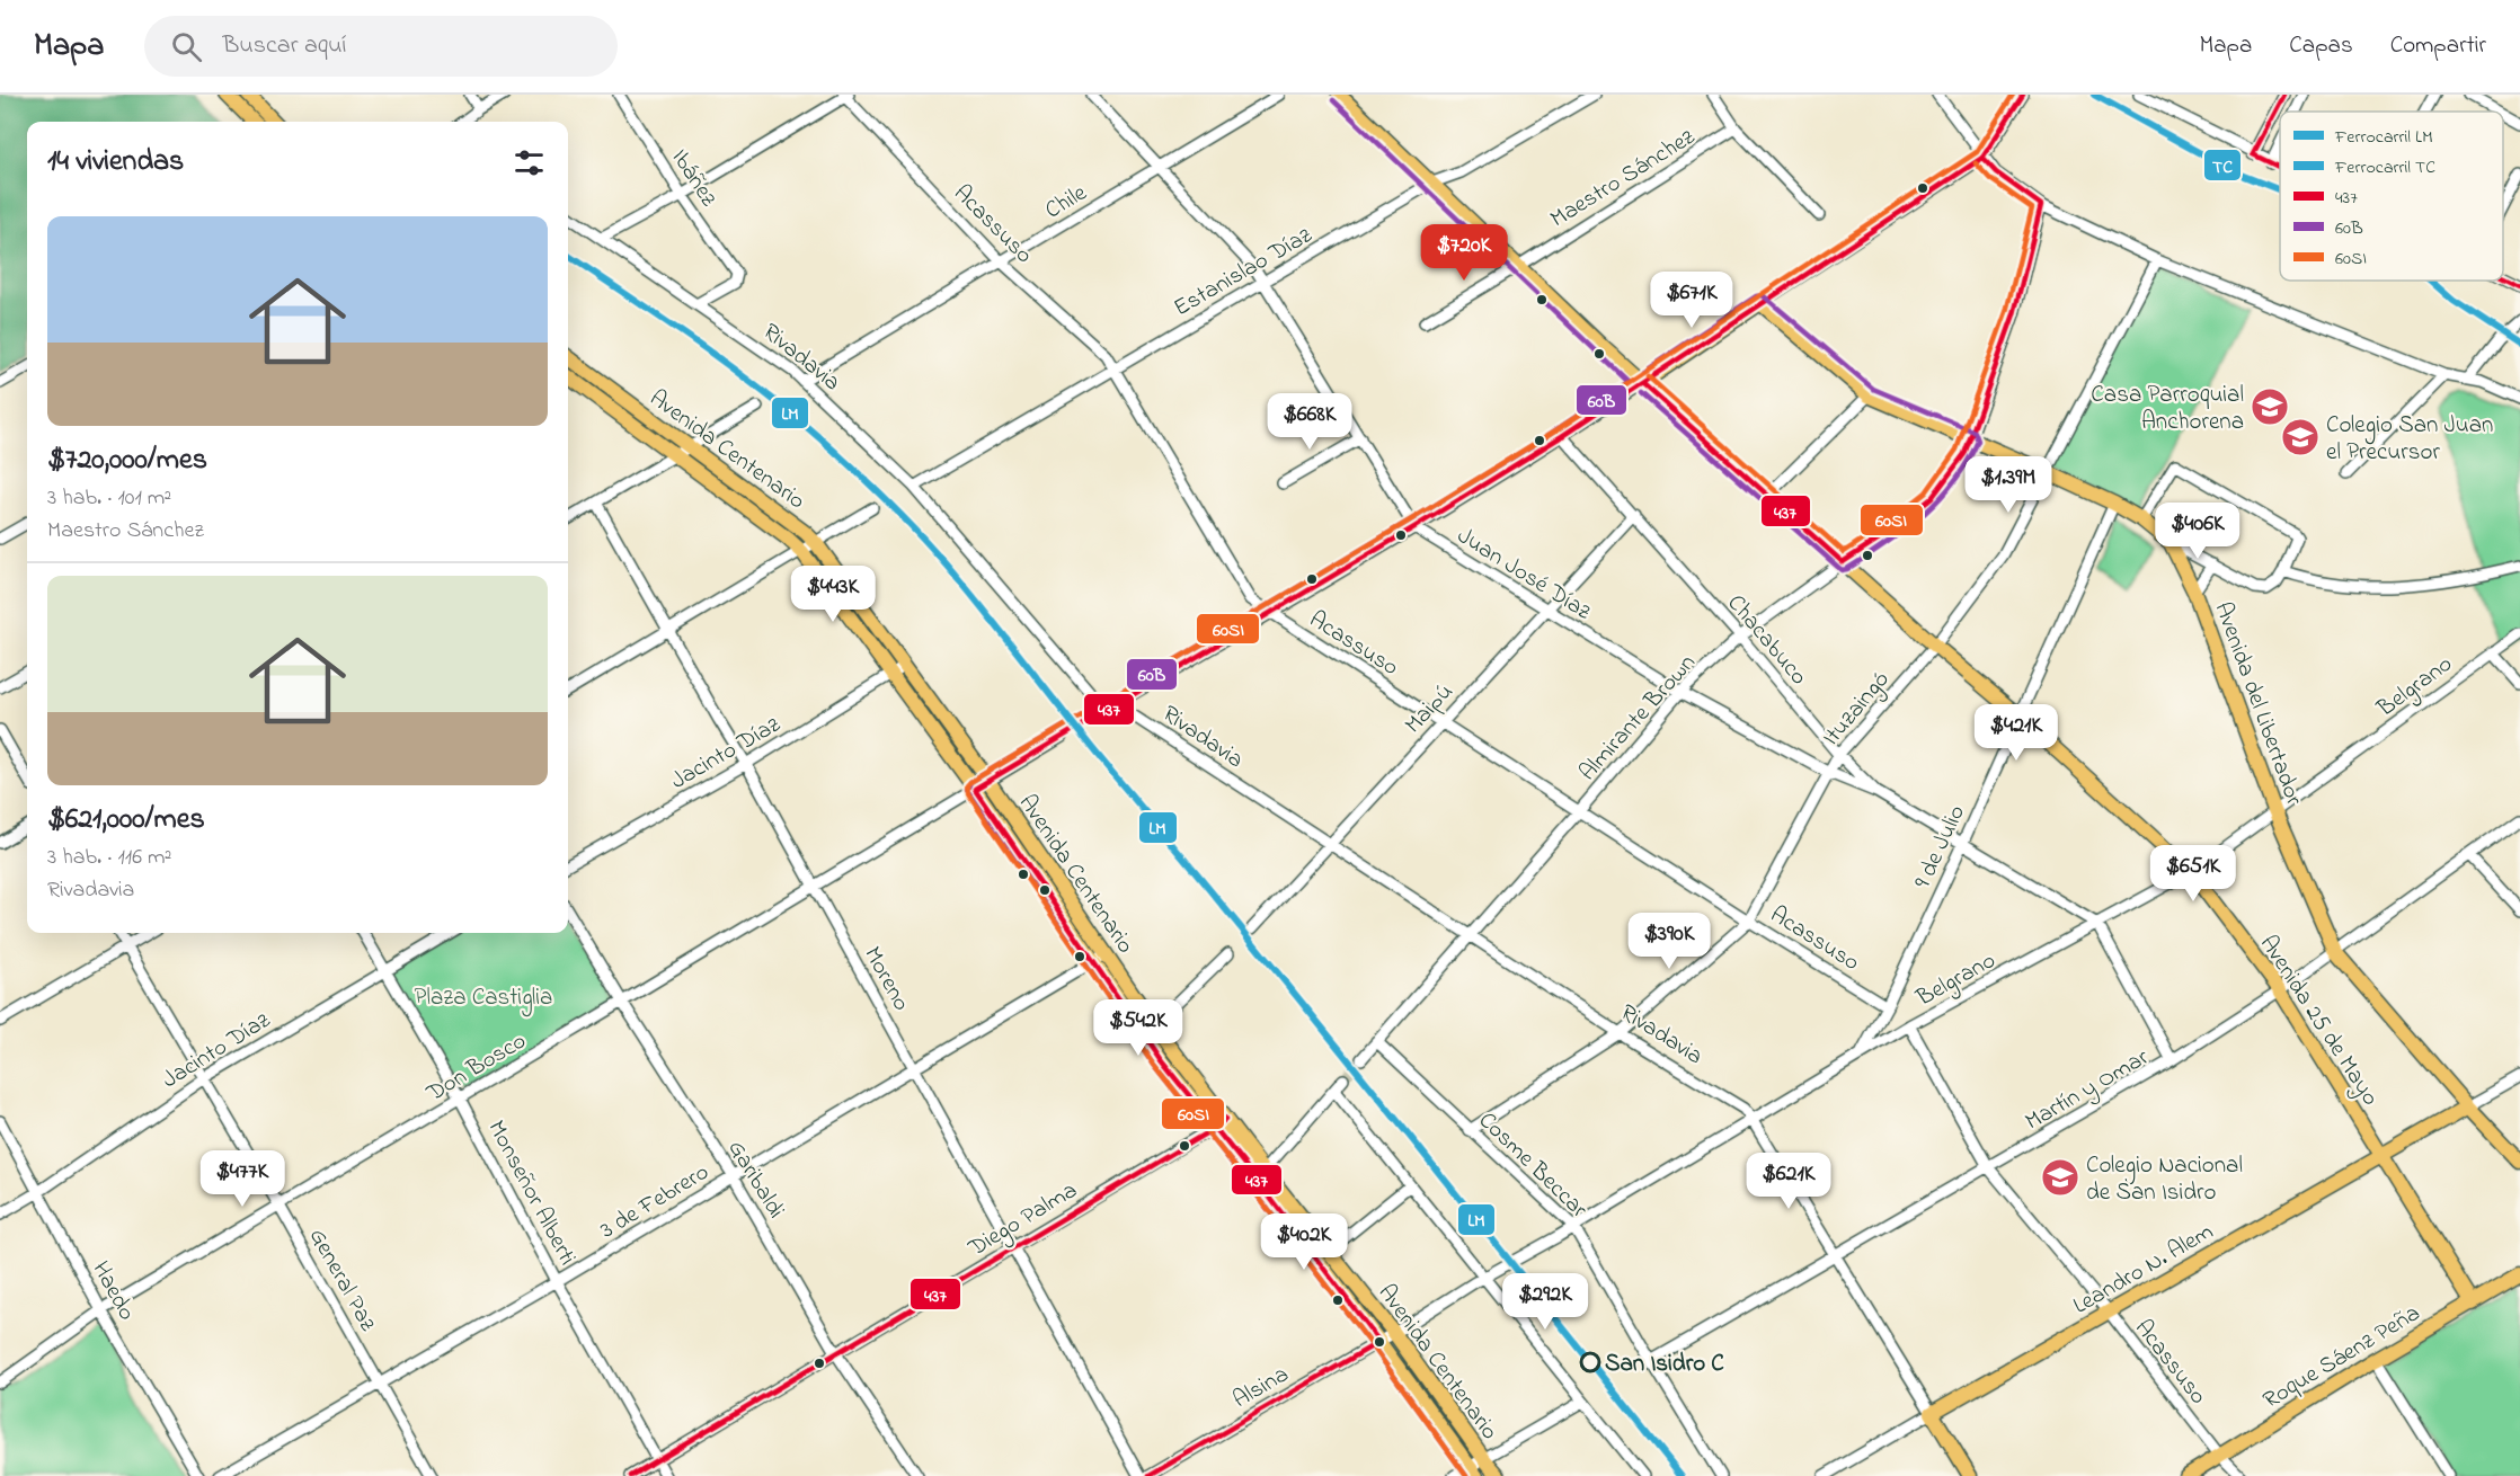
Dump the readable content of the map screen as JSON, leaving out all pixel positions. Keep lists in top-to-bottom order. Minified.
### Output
{"streets":{"main road":["Rivadavia","Avenida Centenario","Avenida del Libertador","Avenida 25 de Mayo","Leandro N. Alem","Roque Sáenz Peña"],"street":["Ibáñez","Maestro Sánchez","Chile","Acassuso","Estanislao Díaz","Juan José Díaz","Chacabuco","Belgrano","Maipú","Ituzaingó","Almirante Brown","Jacinto Díaz","9 de Julio","Moreno","Don Bosco","Martín y Omar","Cosme Beccar","Garibaldi","Monseñor Alberti","3 de Febrero","Diego Palma","General Paz","Haedo","Alsina"]},"crossings":[["Ibáñez","Rivadavia"],["Chile","Acassuso"],["Chile","Rivadavia"],["Chile","Juan José Díaz"],["Acassuso","Estanislao Díaz"],["Acassuso","Belgrano"],["Acassuso","Maipú"],["Acassuso","Ituzaingó"],["Acassuso","Almirante Brown"],["Acassuso","9 de Julio"],["Acassuso","Martín y Omar"],["Acassuso","Leandro N. Alem"],["Acassuso","Roque Sáenz Peña"],["Estanislao Díaz","Rivadavia"],["Estanislao Díaz","Juan José Díaz"],["Rivadavia","Belgrano"],["Rivadavia","Maipú"],["Rivadavia","Ituzaingó"],["Rivadavia","Almirante Brown"],["Rivadavia","Martín y Omar"],["Rivadavia","Leandro N. Alem"],["Avenida Centenario","Belgrano"],["Avenida Centenario","Jacinto Díaz"],["Avenida Centenario","Don Bosco"],["Avenida Centenario","3 de Febrero"],["Avenida Centenario","Diego Palma"],["Avenida Centenario","Alsina"],["Juan José Díaz","Chacabuco"],["Juan José Díaz","Maipú"],["Juan José Díaz","Ituzaingó"],["Juan José Díaz","Almirante Brown"],["Chacabuco","Belgrano"],["Chacabuco","Maipú"],["Chacabuco","Ituzaingó"],["Chacabuco","Almirante Brown"],["Chacabuco","9 de Julio"],["Belgrano","Avenida del Libertador"],["Belgrano","9 de Julio"],["Belgrano","Avenida 25 de Mayo"],["Belgrano","Cosme Beccar"],["Belgrano","Alsina"],["Avenida del Libertador","Ituzaingó"],["Avenida del Libertador","Almirante Brown"],["Avenida del Libertador","9 de Julio"],["Avenida del Libertador","Martín y Omar"],["Avenida del Libertador","Leandro N. Alem"],["Ituzaingó","Avenida 25 de Mayo"],["Ituzaingó","Cosme Beccar"],["Almirante Brown","Avenida 25 de Mayo"],["Almirante Brown","Cosme Beccar"],["Jacinto Díaz","Moreno"],["Jacinto Díaz","Monseñor Alberti"],["Jacinto Díaz","General Paz"],["Jacinto Díaz","Haedo"],["9 de Julio","Avenida 25 de Mayo"],["Moreno","Don Bosco"],["Moreno","3 de Febrero"],["Moreno","Diego Palma"],["Avenida 25 de Mayo","Martín y Omar"],["Avenida 25 de Mayo","Leandro N. Alem"],["Avenida 25 de Mayo","Roque Sáenz Peña"],["Don Bosco","Garibaldi"],["Don Bosco","Monseñor Alberti"],["Don Bosco","General Paz"],["Don Bosco","Haedo"],["Martín y Omar","Cosme Beccar"],["Garibaldi","3 de Febrero"],["Garibaldi","Diego Palma"],["Monseñor Alberti","3 de Febrero"],["Monseñor Alberti","Diego Palma"],["3 de Febrero","General Paz"]],"parks":["Plaza Castiglia"],"places":{"school or university":["Casa Parroquial Anchorena","Colegio San Juan el Precursor","Colegio Nacional de San Isidro"],"other":["San Isidro C"]},"lines":["rail line TC","transit line 437","transit line 60SI","transit line 60B","rail line LM"],"legend":["Ferrocarril LM","Ferrocarril TC","437","60B","60SI"],"page":{"header":"Mapa","search":"Buscar aquí","nav":["Mapa","Capas","Compartir"],"heading":"14 viviendas","list":[{"name":"$720,000/mes","note":"3 hab. · 101 m² · Maestro Sánchez"},{"name":"$621,000/mes","note":"3 hab. · 116 m² · Rivadavia"}],"price":["$720K","$671K","$668K","$1.39M","$406K","$443K","$421K","$651K","$390K","$542K","$477K","$621K","$402K","$292K"]}}
